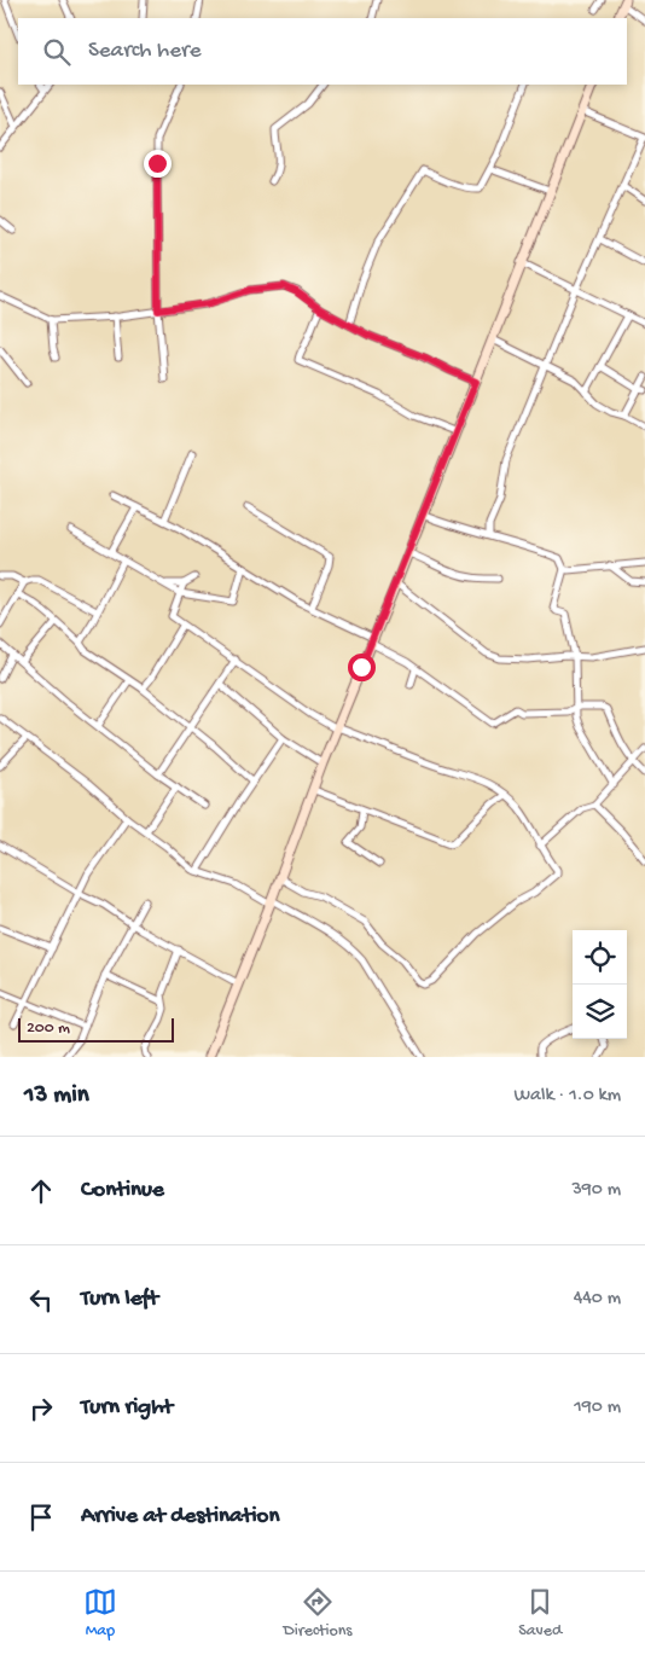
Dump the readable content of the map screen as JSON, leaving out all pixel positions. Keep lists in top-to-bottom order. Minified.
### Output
{"scale_bar":"200 m","page":{"search":"Search here","scale":"200 m","heading":["13 min","Walk · 1.0 km"],"list":[["Continue","390 m"],["Turn left","440 m"],["Turn right","190 m"],"Arrive at destination"],"nav":["Map","Directions","Saved"]}}
